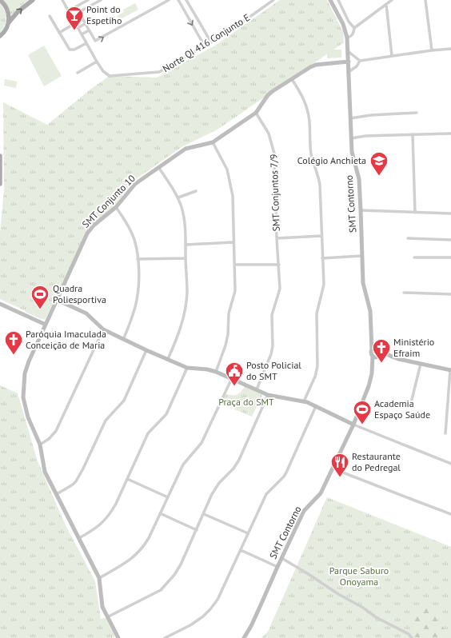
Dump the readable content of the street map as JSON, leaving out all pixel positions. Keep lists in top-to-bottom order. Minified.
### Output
{"streets":{"street":["Norte QI 416 Conjunto E","SMT Conjuntos 7/9","SMT Conjunto 10","SMT Contorno"]},"crossings":[["SMT Conjuntos 7/9","SMT Conjunto 10"],["SMT Conjunto 10","SMT Contorno"]],"parks":["Praça do SMT","Parque Saburo Onoyama"],"places":{"bar":["Point do Espetiho"],"school or university":["Colégio Anchieta"],"sports":["Quadra Poliesportiva","Academia Espaço Saúde"],"church":["Paróquia Imaculada Conceição de Maria","Ministério Efraim"],"public building":["Posto Policial do SMT"],"restaurant":["Restaurante do Pedregal"]}}
